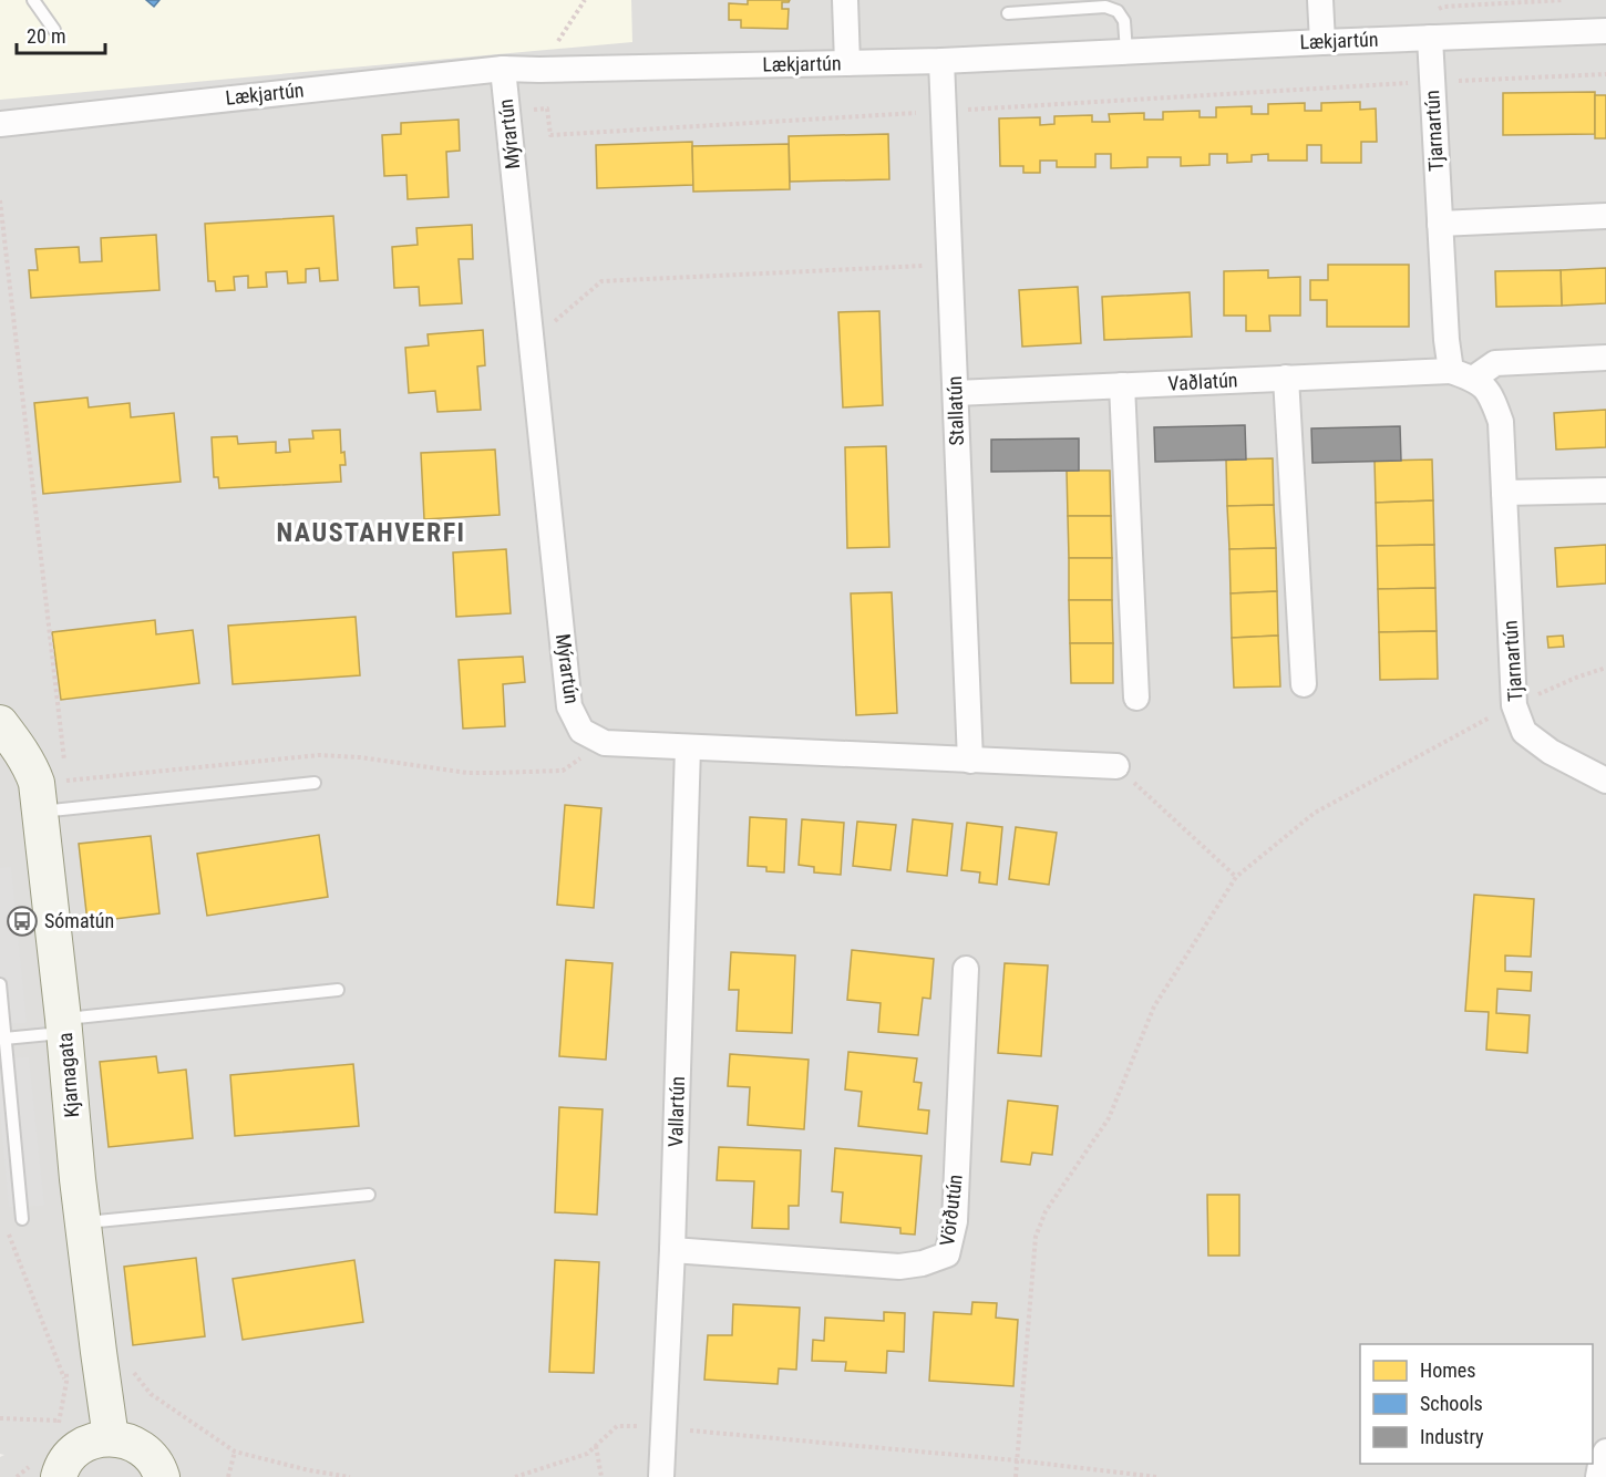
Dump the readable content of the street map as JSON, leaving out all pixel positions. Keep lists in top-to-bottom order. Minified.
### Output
{"streets":{"street":["Lækjartún","Tjarnartún","Mýrartún","Vaðlatún","Stallatún","Kjarnagata","Vallartún","Vörðutún"]},"crossings":[["Lækjartún","Tjarnartún"],["Lækjartún","Mýrartún"],["Lækjartún","Stallatún"],["Tjarnartún","Vaðlatún"],["Vaðlatún","Stallatún"],["Vallartún","Vörðutún"]],"districts":["NAUSTAHVERFI"],"places":{"bus stop":["Sómatún"]},"legend":["Homes","Schools","Industry"],"scale_bar":"20 m"}
